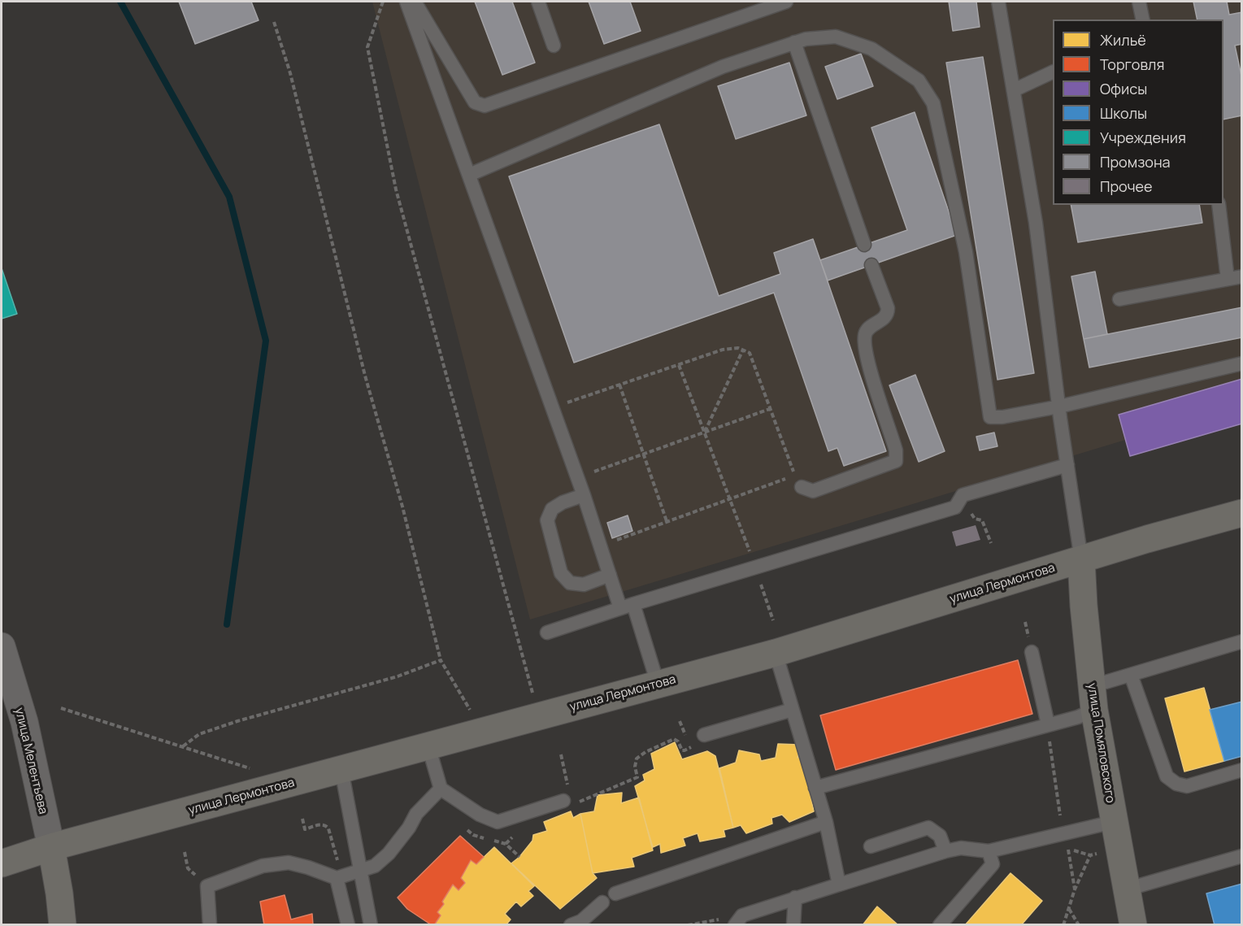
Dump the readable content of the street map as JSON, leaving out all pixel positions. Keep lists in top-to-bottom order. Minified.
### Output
{"streets":{"main road":["улица Лермонтова","улица Помяловского"],"street":["улица Мелентьева"]},"crossings":[["улица Лермонтова","улица Помяловского"],["улица Лермонтова","улица Мелентьева"]],"legend":["Жильё","Торговля","Офисы","Школы","Учреждения","Промзона","Прочее"]}
